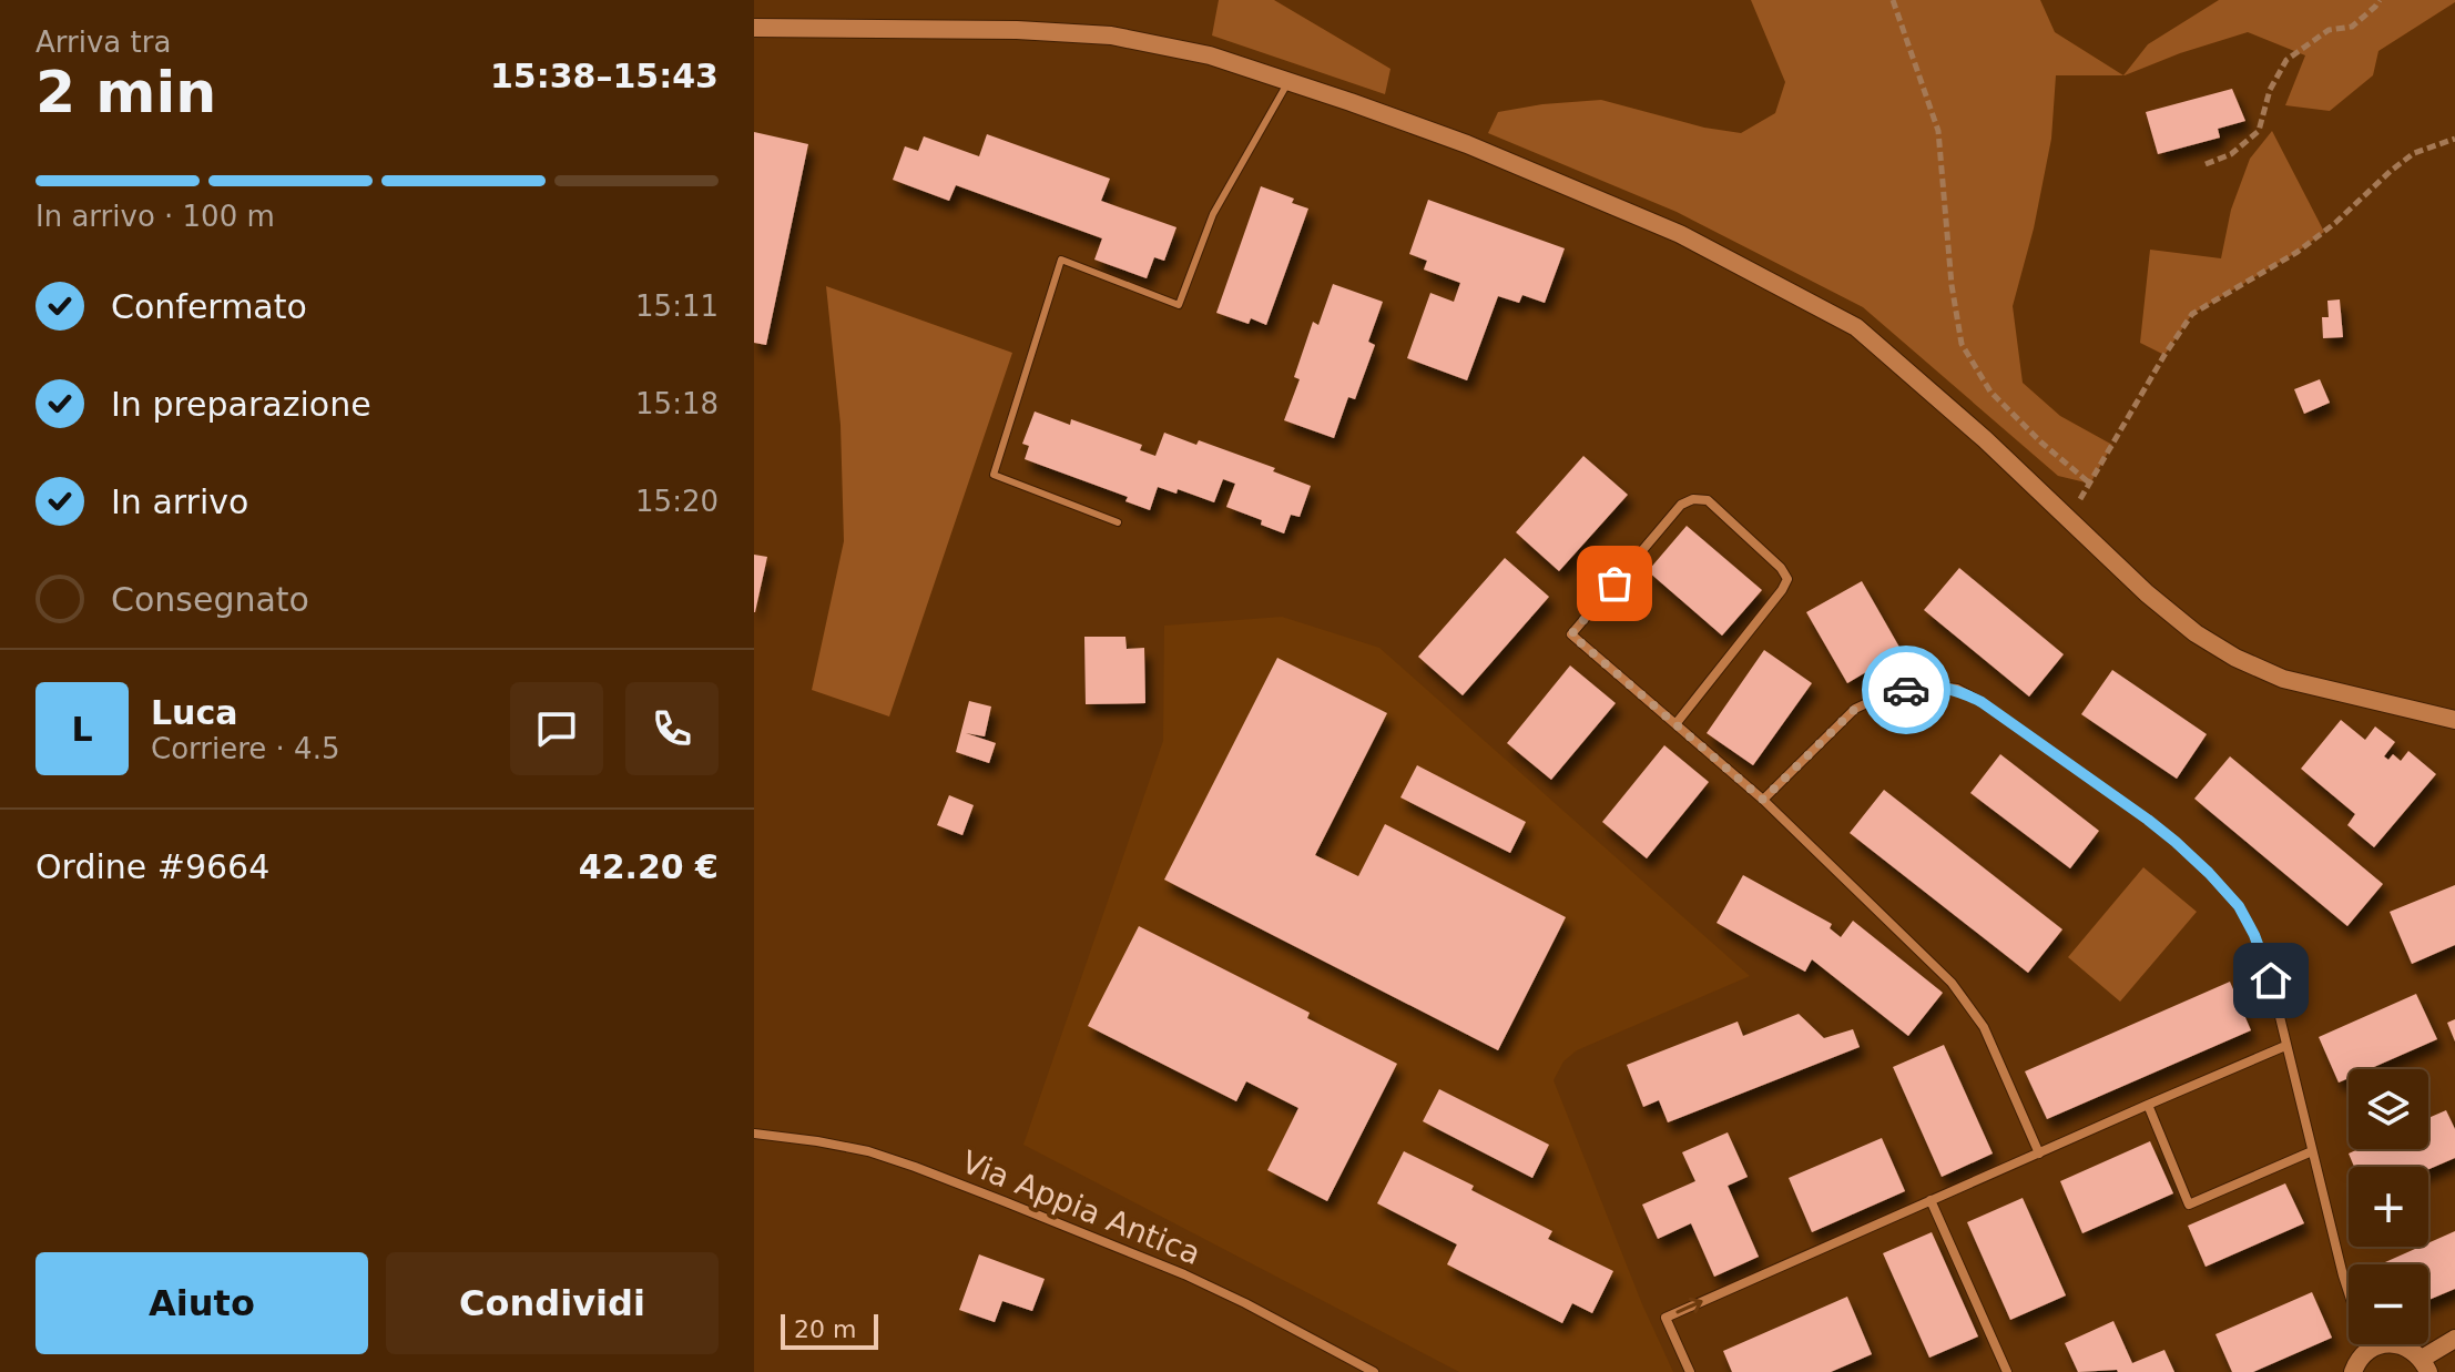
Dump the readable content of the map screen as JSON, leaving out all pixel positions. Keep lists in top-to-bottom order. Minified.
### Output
{"streets":{"street":["Via Appia Antica"]},"scale_bar":"20 m","page":{"heading":["2 min","Arriva tra","15:38–15:43"],"panel":["Luca","Corriere · 4.5","Ordine #9664","42.20 €"],"bar":"In arrivo · 100 m","list":[["Confermato","15:11"],["In preparazione","15:18"],["In arrivo","15:20"],"Consegnato"],"round":"L","map_buttons":["+","−"],"buttons":["Aiuto","Condividi"],"scale":"20 m"}}
